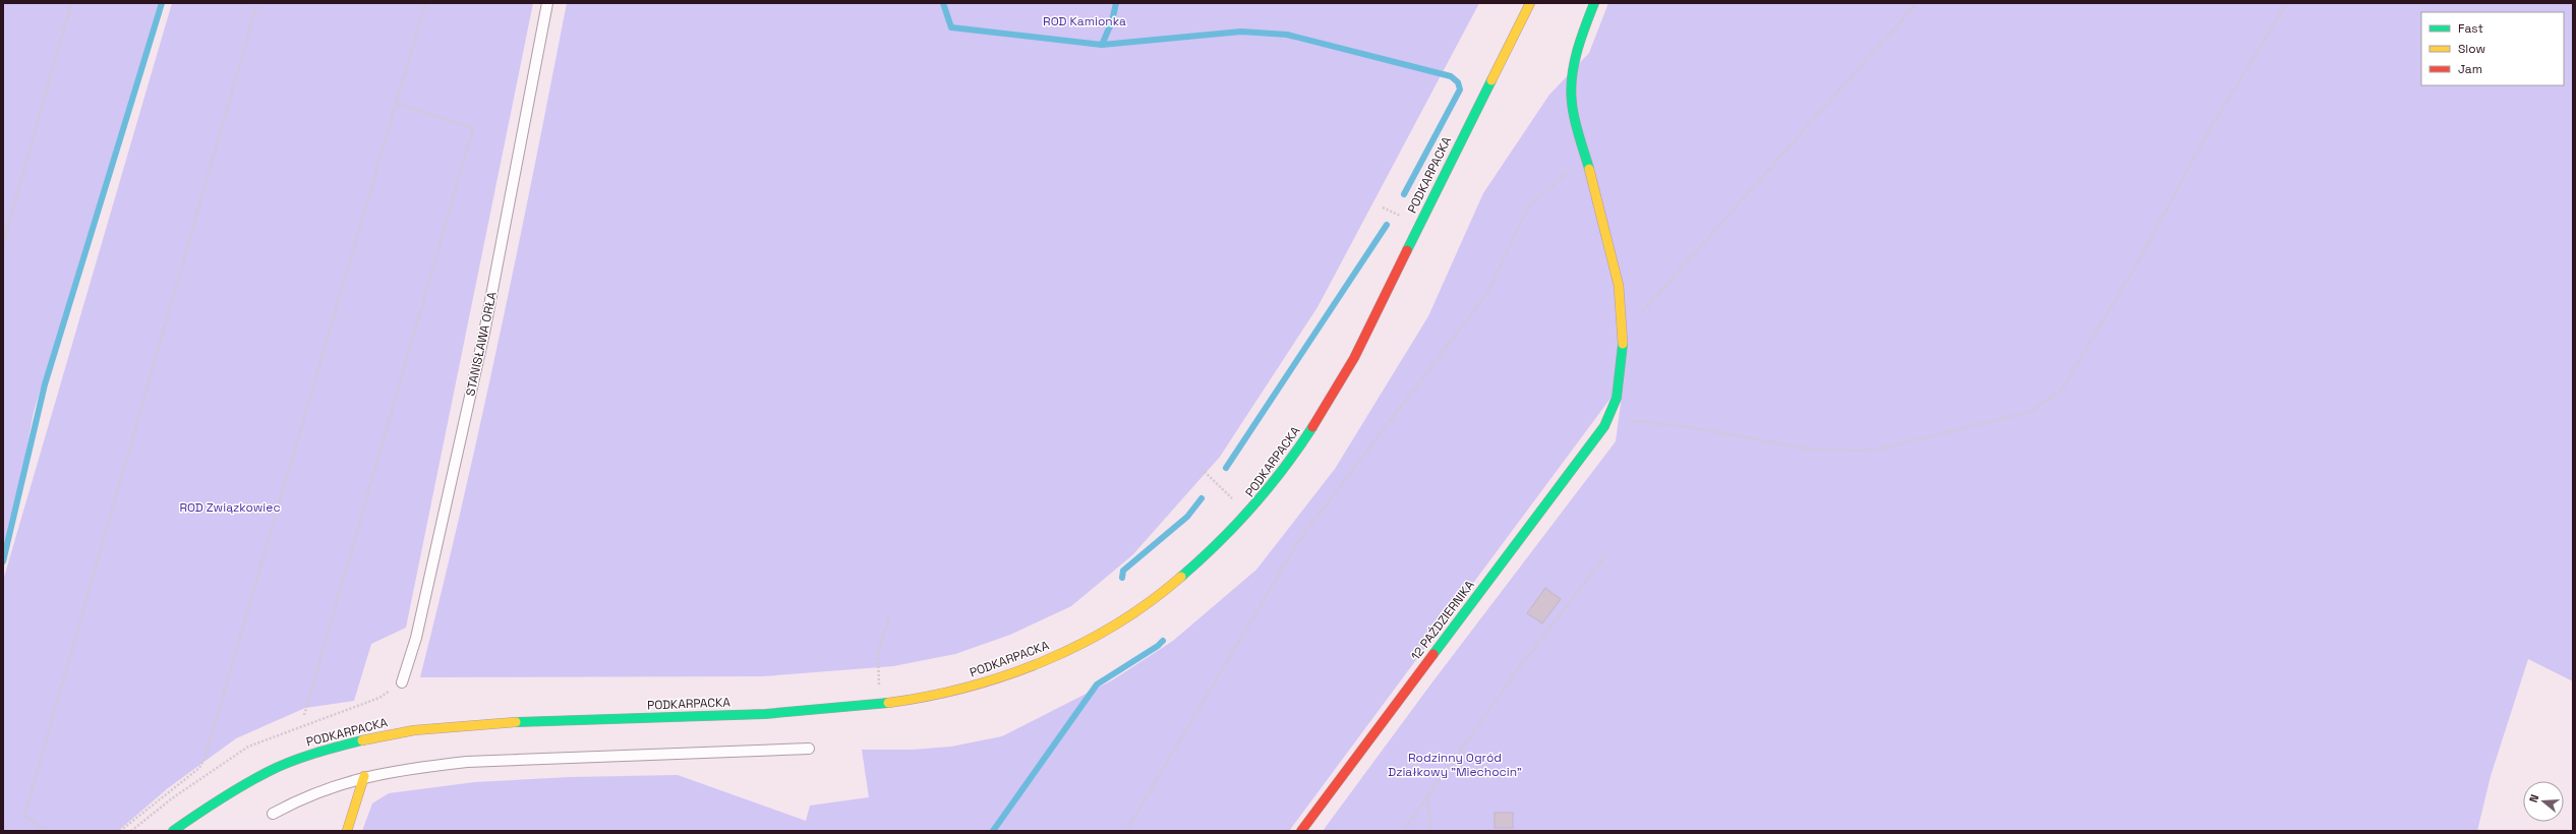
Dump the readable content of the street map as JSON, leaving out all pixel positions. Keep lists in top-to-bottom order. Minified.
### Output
{"streets":{"main road":["PODKARPACKA","12 PAŹDZIERNIKA"],"lane":["STANISŁAWA ORŁA"]},"parks":["ROD Kamionka","ROD Związkowiec","Rodzinny Ogród Działkowy \"Miechocin\""],"legend":["Fast","Slow","Jam"],"north":"left"}
